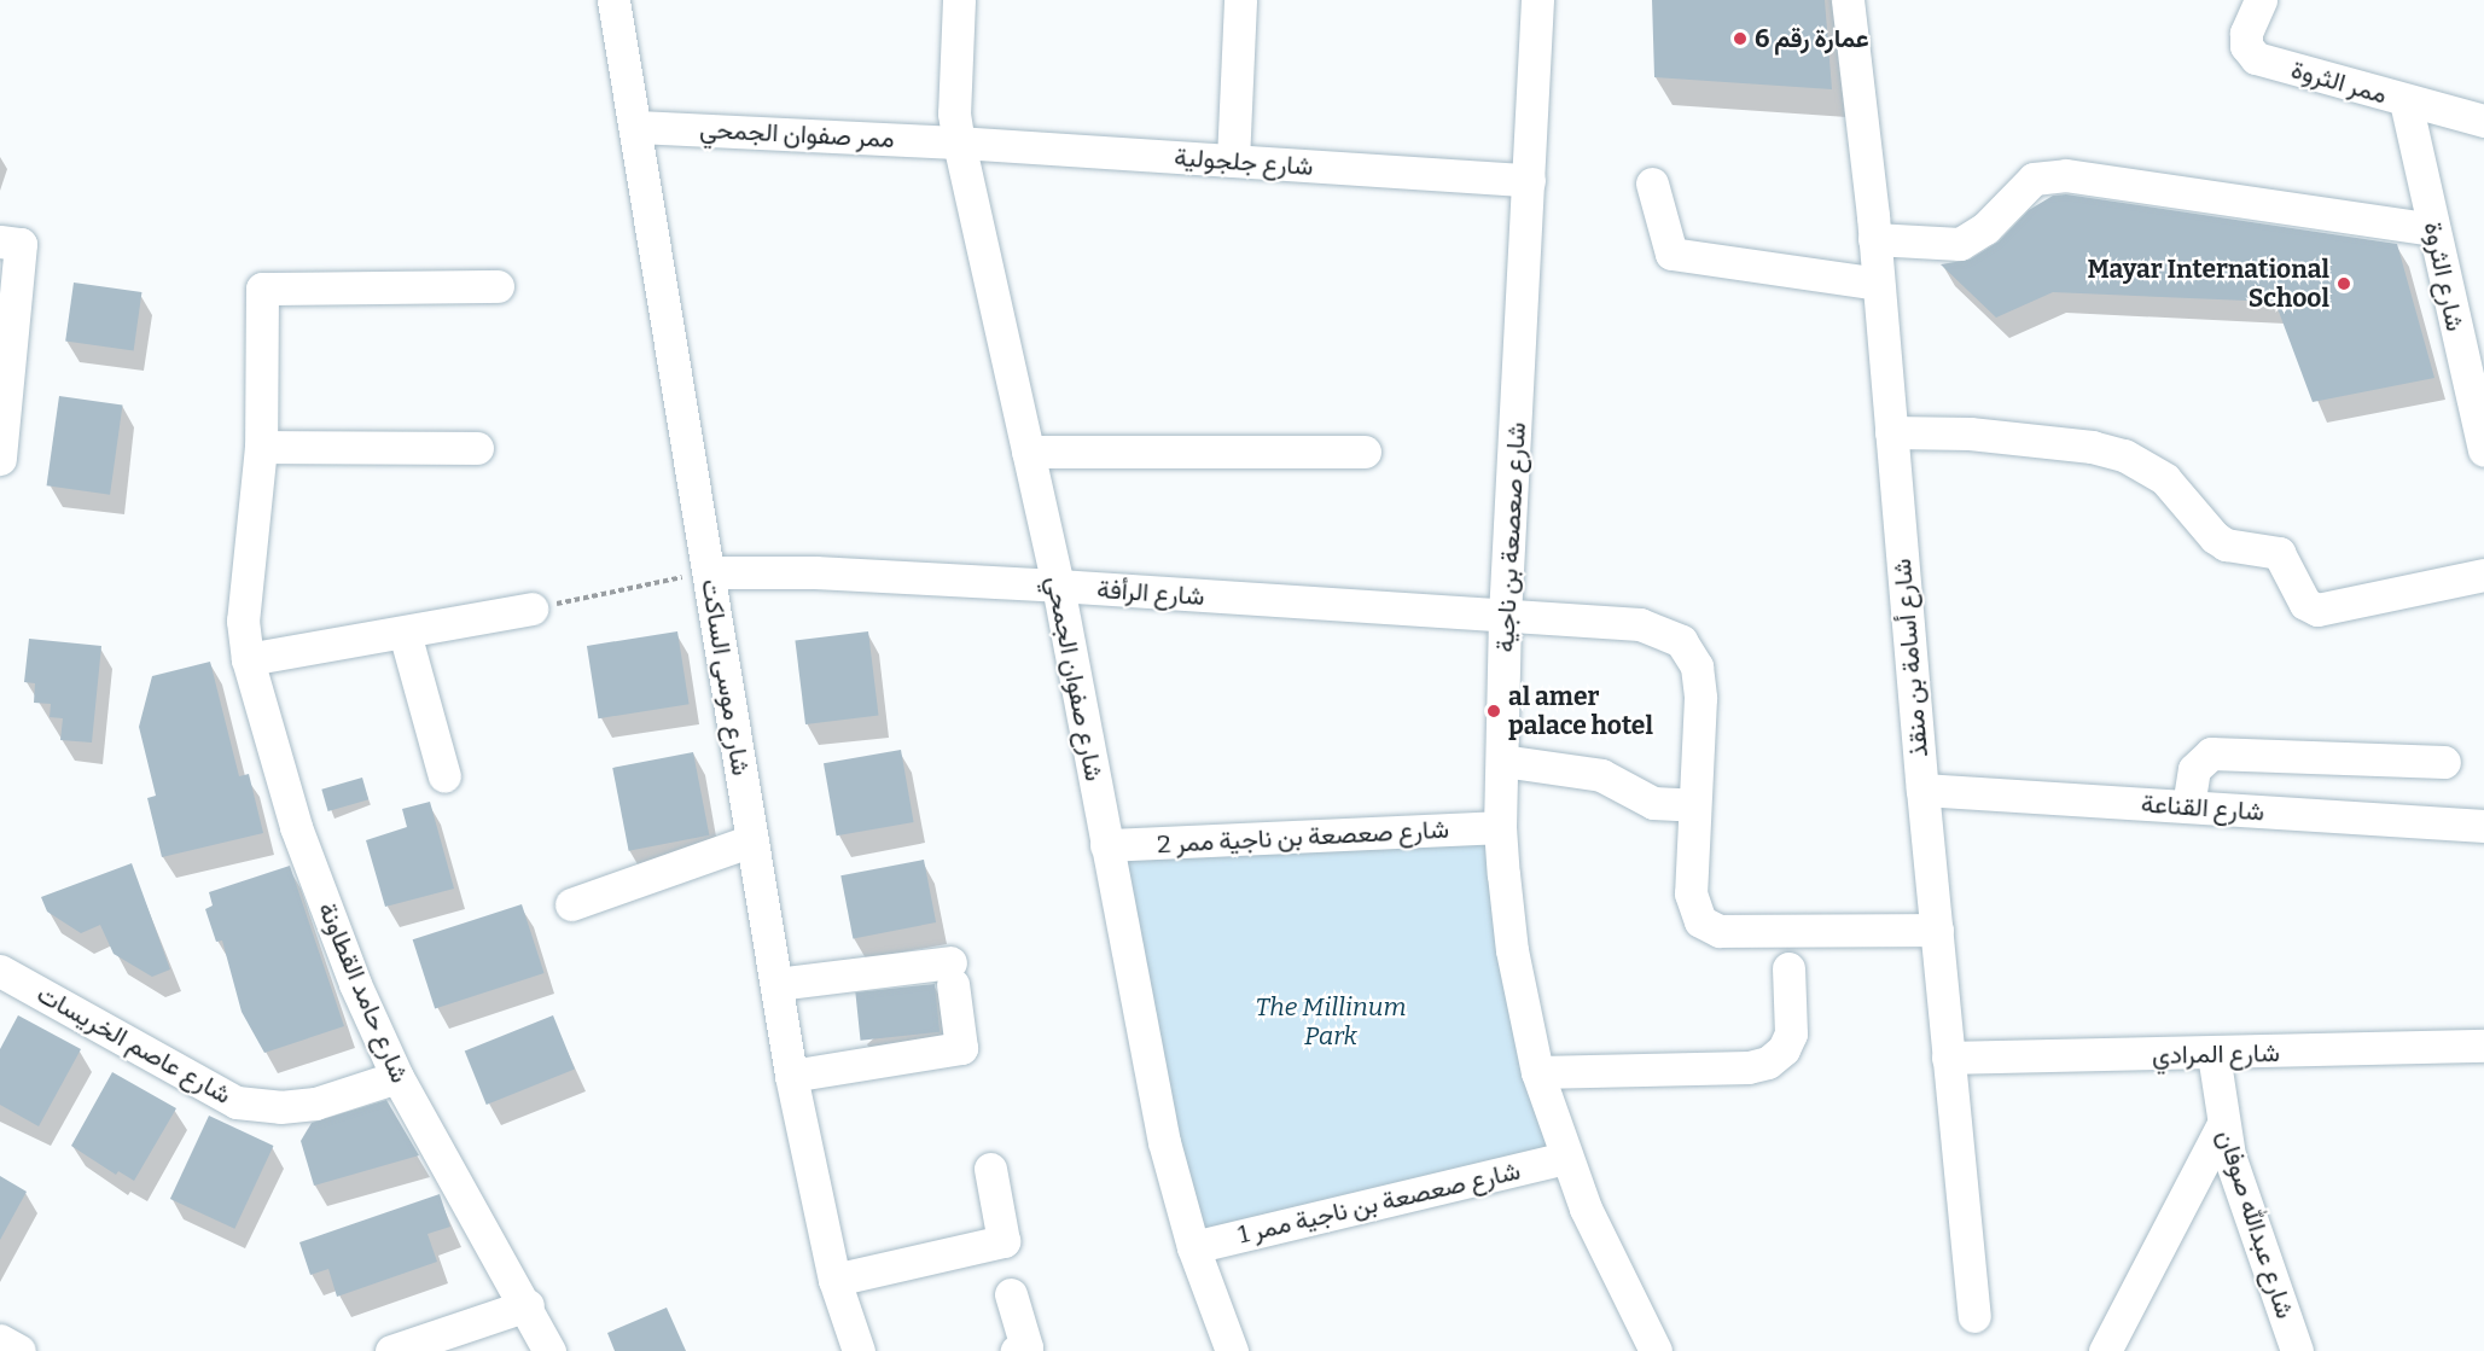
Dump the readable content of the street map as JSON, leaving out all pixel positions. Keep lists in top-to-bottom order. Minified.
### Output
{"streets":{"street":["ممر الثروة","ممر صفوان الجمحي","شارع جلجولية","شارع الثروة","شارع صعصعة بن ناجية","شارع الرأفة","شارع أسامة بن منقذ","شارع موسى الساكت","شارع صفوان الجمحي","شارع القناعة","شارع صعصعة بن ناجية ممر 2","شارع حامد القطاونة","شارع عاصم الخريسات","شارع المرادي","شارع صعصعة بن ناجية ممر 1","شارع عبدالله صوفان"]},"crossings":[["ممر الثروة","شارع الثروة"],["ممر صفوان الجمحي","شارع جلجولية"],["ممر صفوان الجمحي","شارع موسى الساكت"],["ممر صفوان الجمحي","شارع صفوان الجمحي"],["شارع جلجولية","شارع صعصعة بن ناجية"],["شارع جلجولية","شارع صفوان الجمحي"],["شارع صعصعة بن ناجية","شارع الرأفة"],["شارع صعصعة بن ناجية","شارع صعصعة بن ناجية ممر 2"],["شارع صعصعة بن ناجية","شارع صعصعة بن ناجية ممر 1"],["شارع الرأفة","شارع أسامة بن منقذ"],["شارع الرأفة","شارع موسى الساكت"],["شارع الرأفة","شارع صفوان الجمحي"],["شارع أسامة بن منقذ","شارع القناعة"],["شارع أسامة بن منقذ","شارع المرادي"],["شارع صفوان الجمحي","شارع صعصعة بن ناجية ممر 2"],["شارع صفوان الجمحي","شارع صعصعة بن ناجية ممر 1"],["شارع حامد القطاونة","شارع عاصم الخريسات"],["شارع المرادي","شارع عبدالله صوفان"]],"parks":["The Millinum Park"],"places":["عمارة رقم 6","Mayar International School","al amer palace hotel"]}
